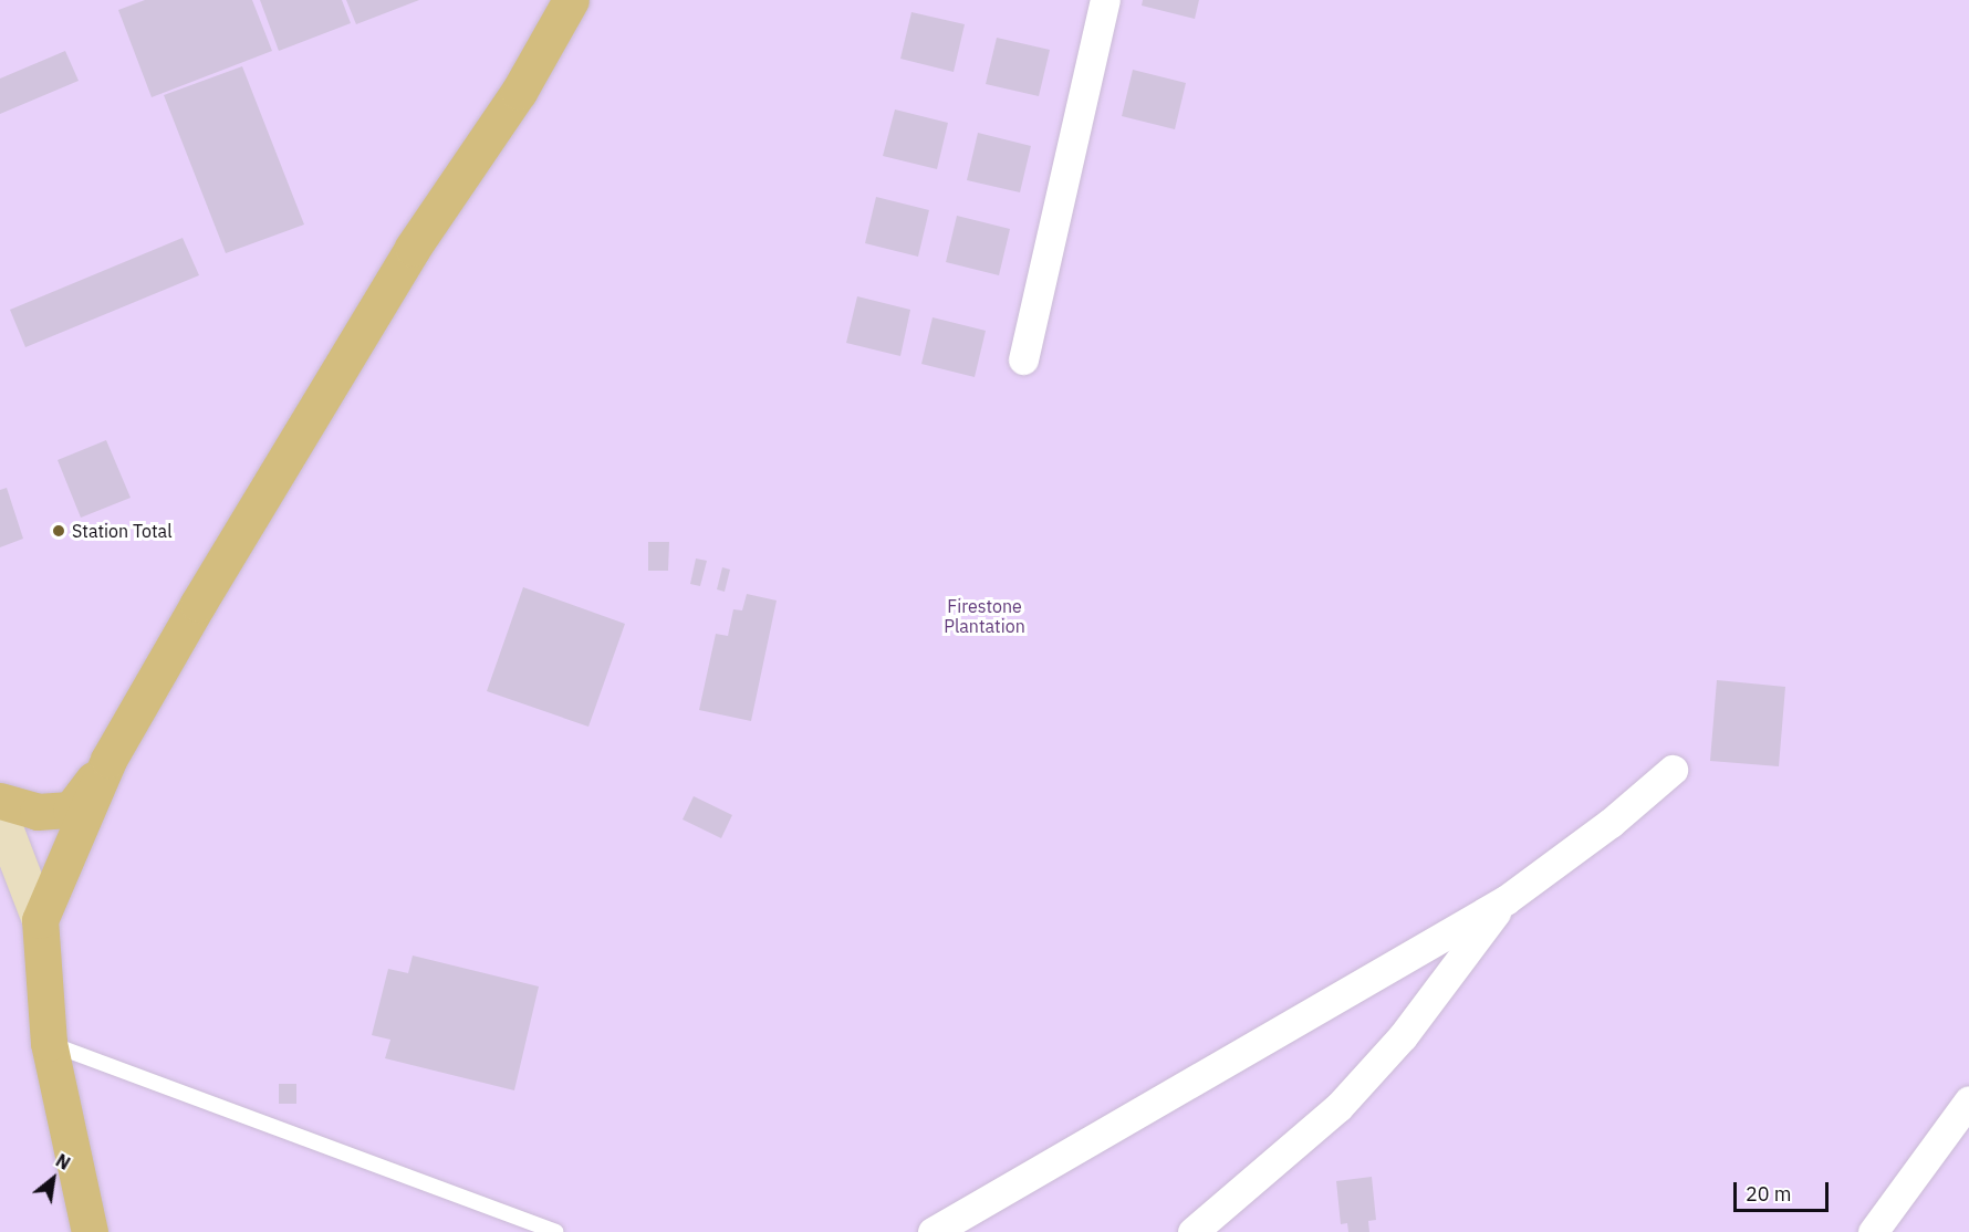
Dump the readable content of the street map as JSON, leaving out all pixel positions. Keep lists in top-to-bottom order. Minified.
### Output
{"parks":["Firestone Plantation"],"places":["Station Total"],"scale_bar":"20 m","north":"top right"}
